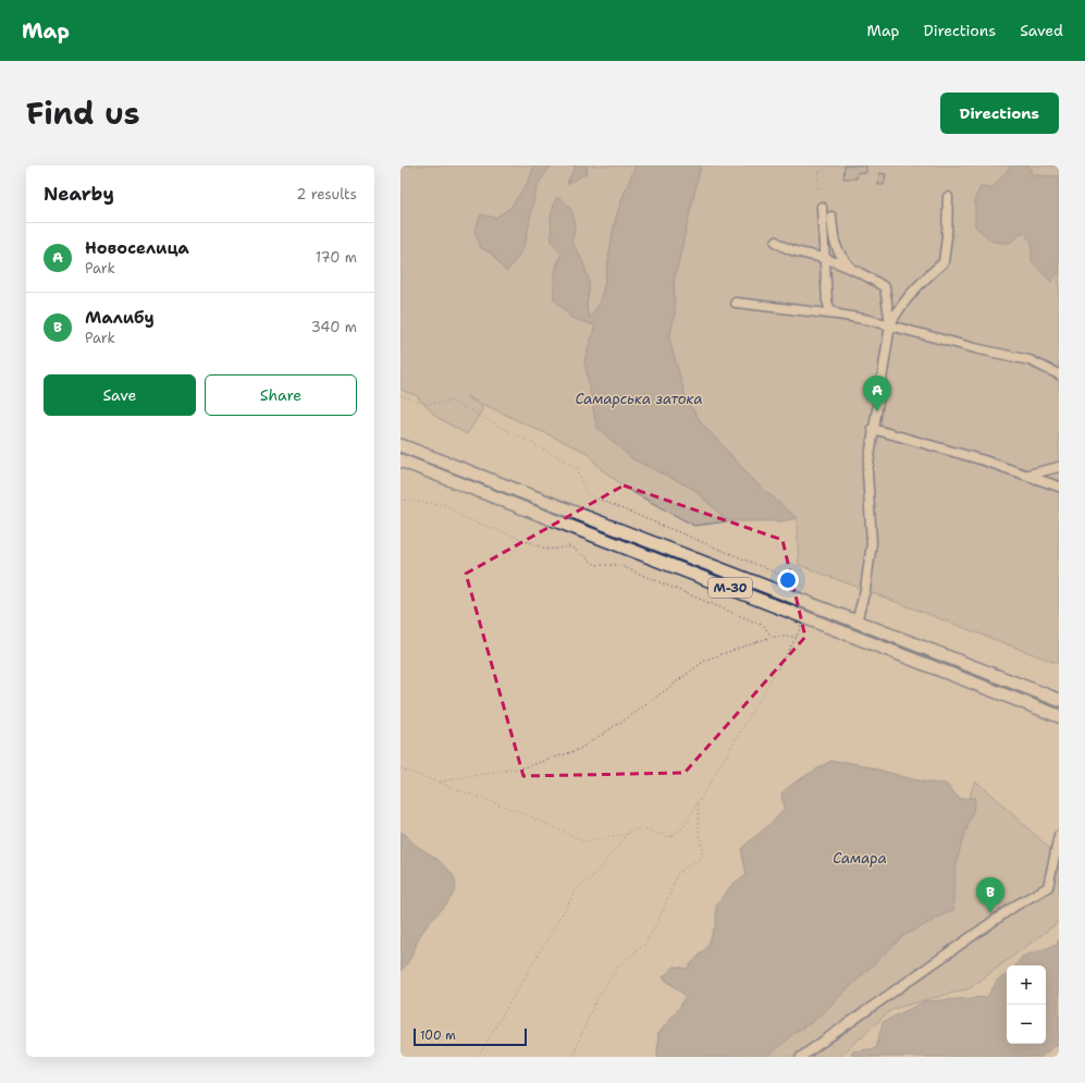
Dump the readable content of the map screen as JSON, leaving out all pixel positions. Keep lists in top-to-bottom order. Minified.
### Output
{"streets":{"highway":["М-30"]},"water":["Самарська затока","Самара"],"scale_bar":"100 m","page":{"header":"Map","nav":["Map","Directions","Saved"],"title":"Find us","buttons":["Directions",["Save","Share"]],"heading":["Nearby","2 results"],"list":[{"mark":"A","name":"Новоселица","note":"Park","value":"170 m"},{"mark":"B","name":"Малибу","note":"Park","value":"340 m"}],"pins":["A","B"],"map_buttons":["+","−"],"scale":"100 m"}}
